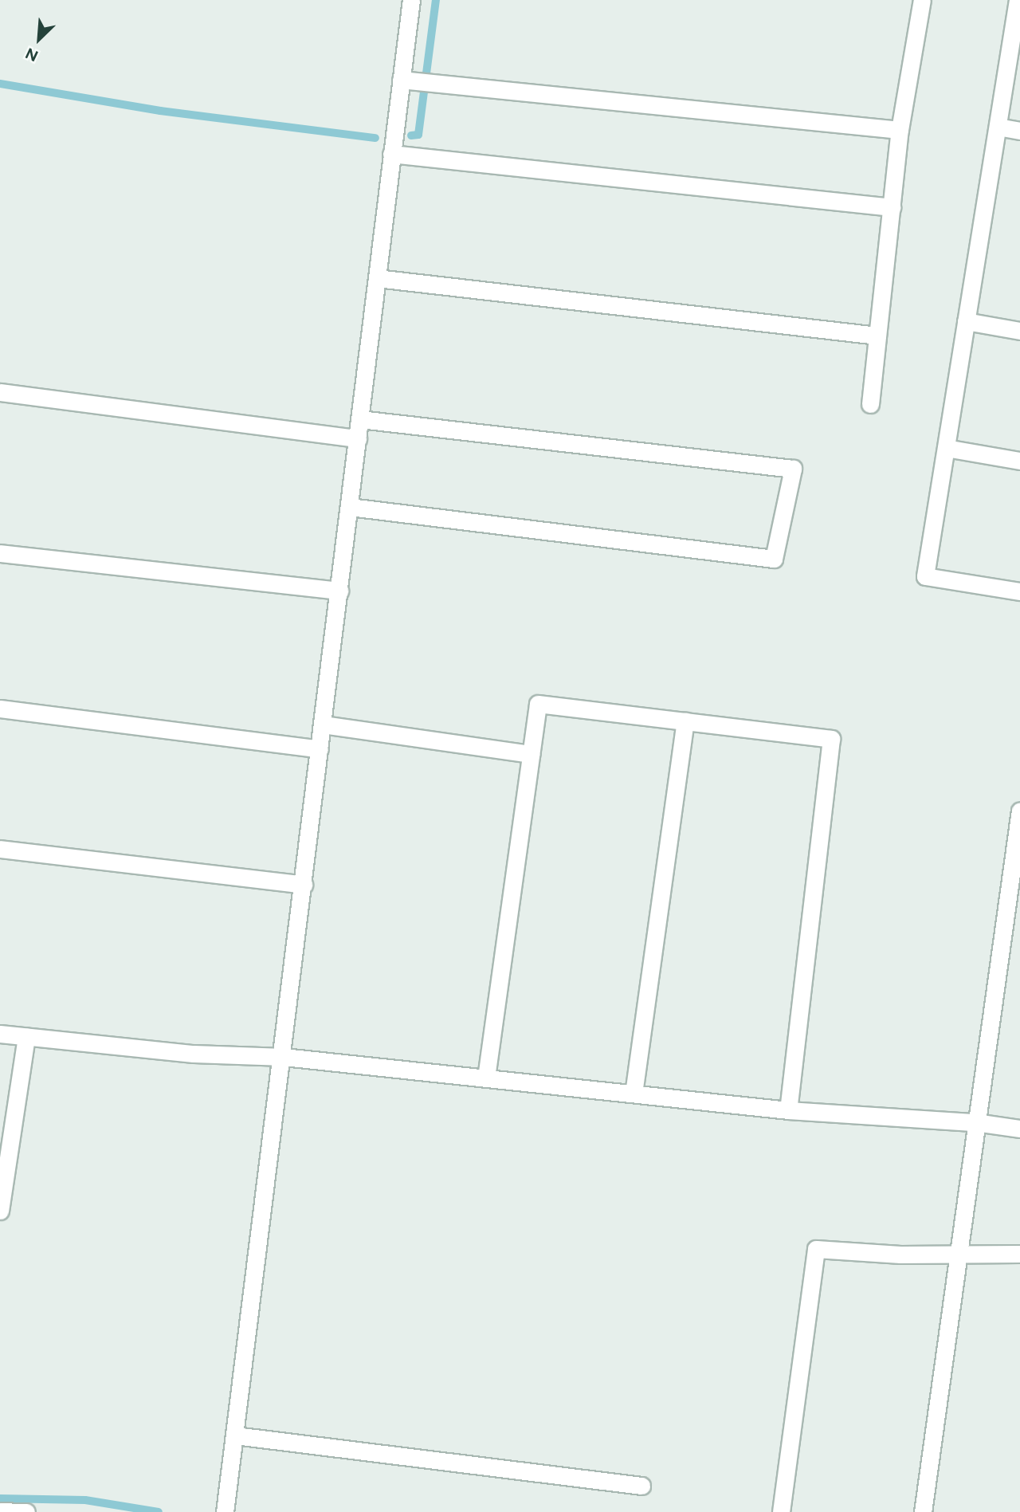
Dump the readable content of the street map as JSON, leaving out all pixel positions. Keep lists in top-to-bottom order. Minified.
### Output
{"north":"bottom left"}
